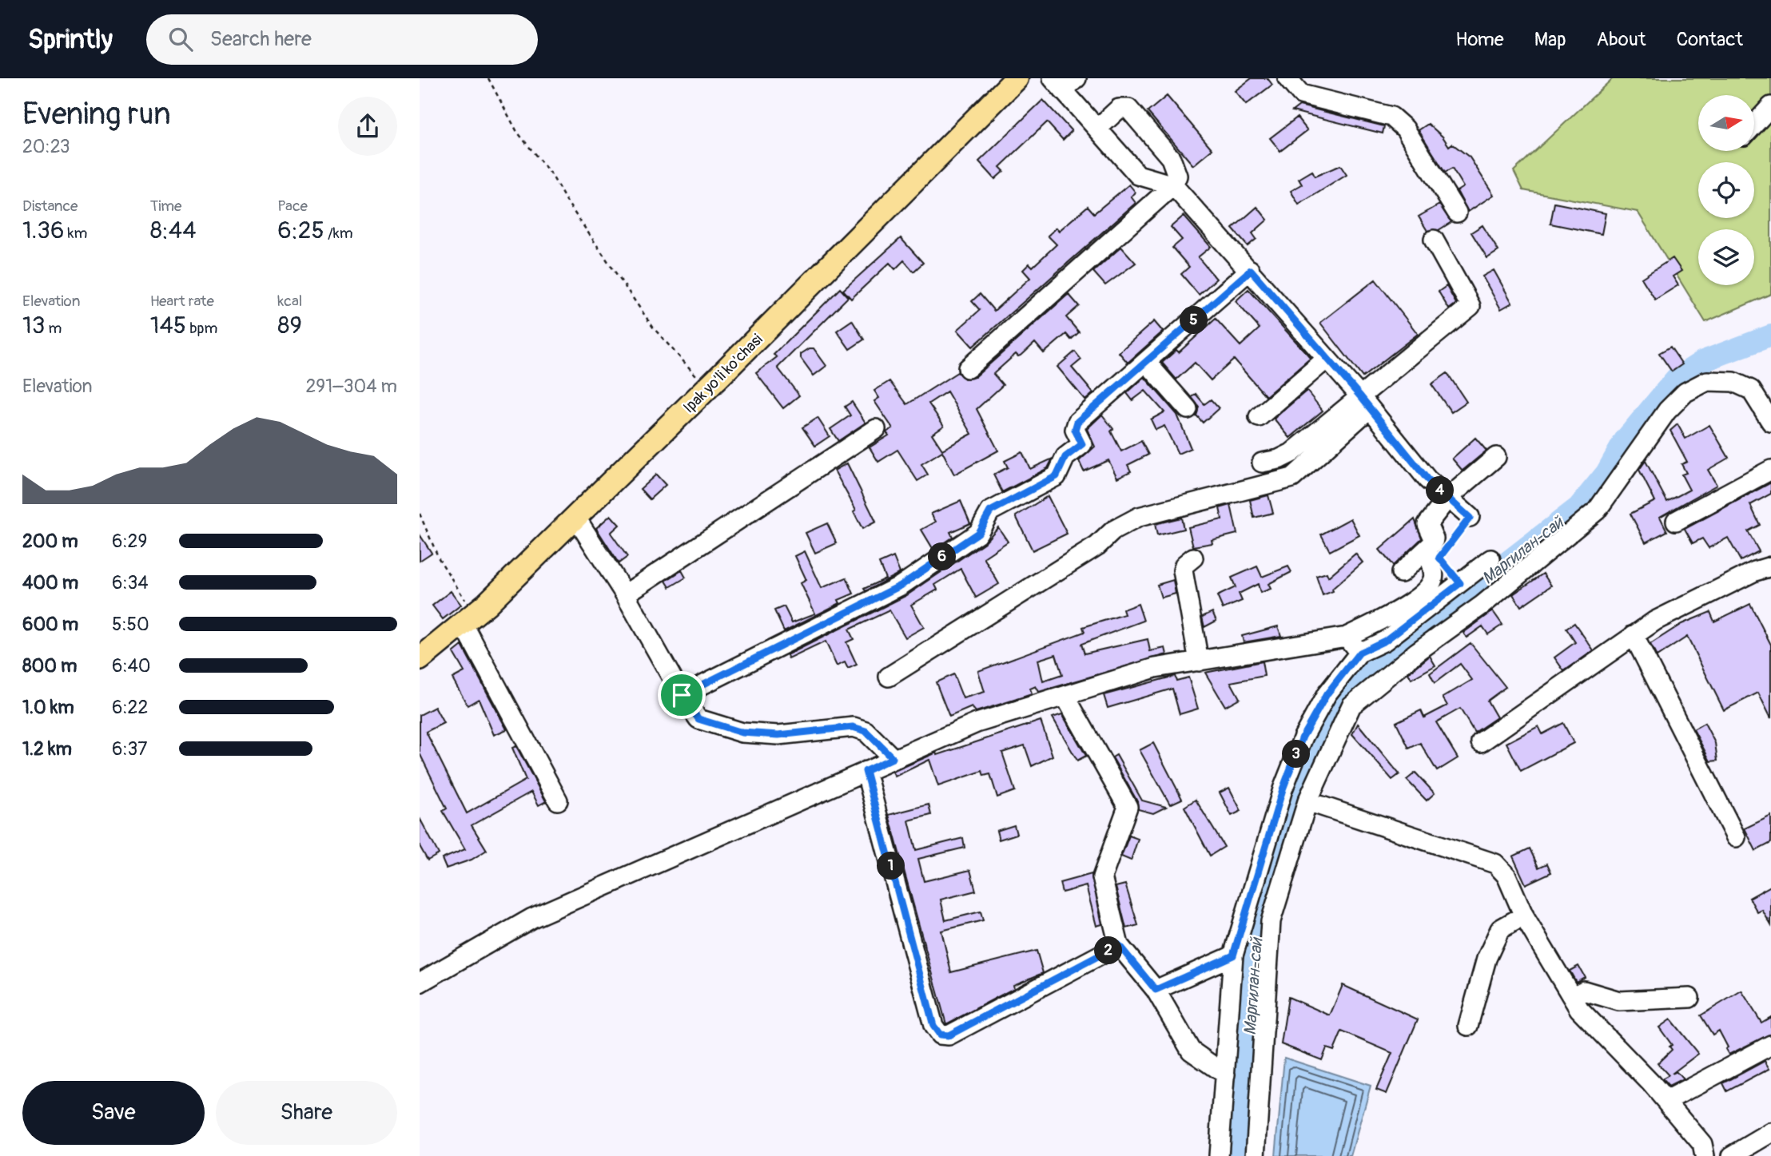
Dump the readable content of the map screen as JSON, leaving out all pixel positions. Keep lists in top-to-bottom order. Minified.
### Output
{"streets":{"main road":["Ipak yo'li ko'chasi"]},"water":["Маргилан-сай"],"north":"right","page":{"header":"Sprintly","search":"Search here","nav":["Home","Map","About","Contact"],"heading":["Evening run","20:23"],"stats":[["Distance","1.36 km"],["Time","8:44"],["Pace","6:25 /km"],["Elevation","13 m"],["Heart rate","145 bpm"],["kcal","89"]],"pins":["5","4","6","3","1","2"],"chart":["Elevation","291–304 m"],"list":[{"name":"200 m","note":"6:29"},{"name":"400 m","note":"6:34"},{"name":"600 m","note":"5:50"},{"name":"800 m","note":"6:40"},{"name":"1.0 km","note":"6:22"},{"name":"1.2 km","note":"6:37"}],"buttons":["Save","Share"]}}
